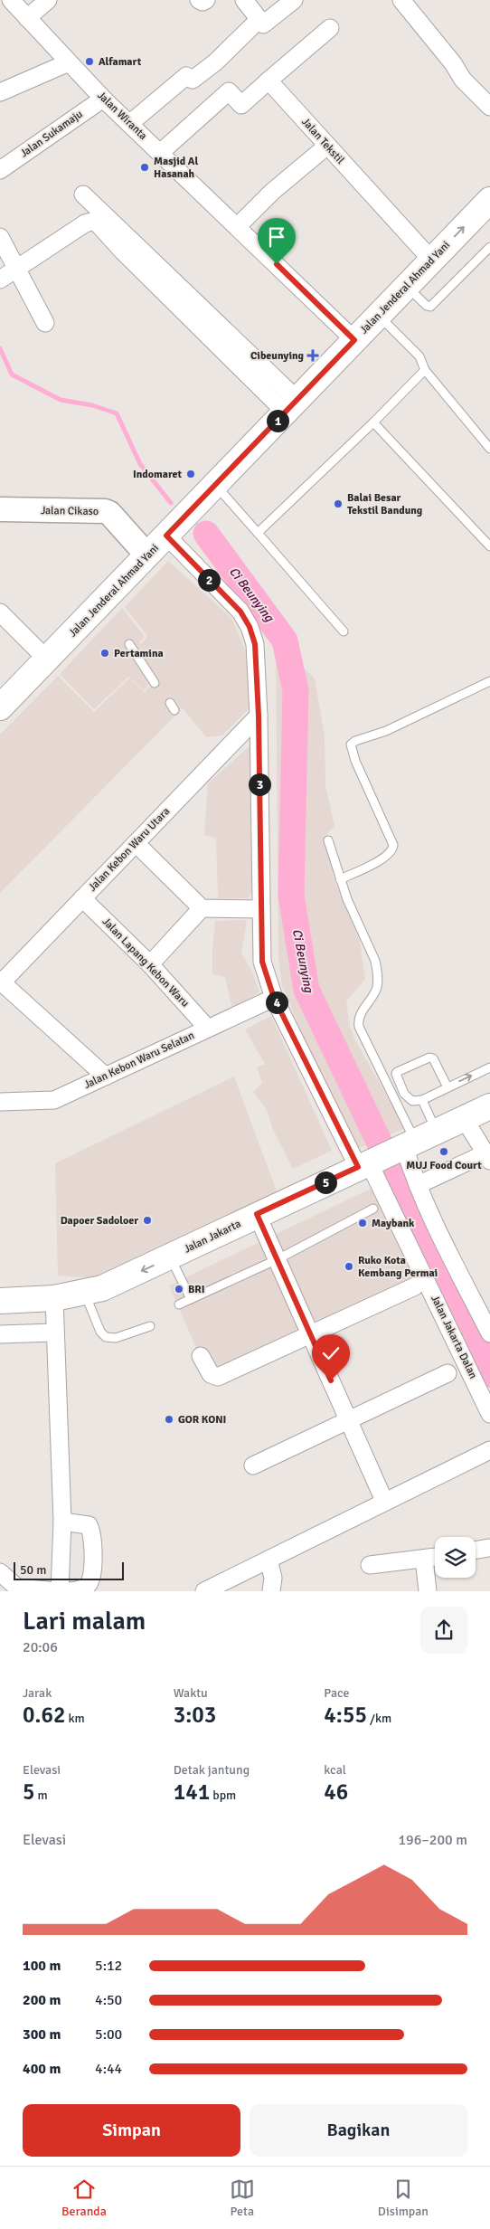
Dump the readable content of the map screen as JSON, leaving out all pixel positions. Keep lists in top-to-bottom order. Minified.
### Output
{"streets":{"main road":["Jalan Jenderal Ahmad Yani","Jalan Jakarta"],"street":["Jalan Wiranta","Jalan Sukamaju","Jalan Tekstil","Jalan Cikaso","Jalan Kebon Waru Utara","Jalan Lapang Kebon Waru","Jalan Kebon Waru Selatan","Jalan Jakarta Dalan"]},"crossings":[["Jalan Wiranta","Jalan Sukamaju"],["Jalan Wiranta","Jalan Jenderal Ahmad Yani"],["Jalan Tekstil","Jalan Jenderal Ahmad Yani"],["Jalan Jenderal Ahmad Yani","Jalan Cikaso"],["Jalan Jenderal Ahmad Yani","Jalan Jakarta Dalan"],["Jalan Kebon Waru Utara","Jalan Lapang Kebon Waru"],["Jalan Kebon Waru Utara","Jalan Jakarta Dalan"],["Jalan Lapang Kebon Waru","Jalan Kebon Waru Selatan"],["Jalan Kebon Waru Selatan","Jalan Jakarta Dalan"],["Jalan Jakarta","Jalan Jakarta Dalan"]],"water":["Ci Beunying"],"places":{"other":["Alfamart","Masjid Al Hasanah","Indomaret","Balai Besar Tekstil Bandung","Pertamina","MUJ Food Court","Dapoer Sadoloer","Maybank","Ruko Kota Kembang Permai","BRI","GOR KONI"],"health":["Cibeunying"]},"scale_bar":"50 m","page":{"pins":["1","2","3","4","5"],"scale":"50 m","heading":["Lari malam","20:06"],"stats":[["Jarak","0.62 km"],["Waktu","3:03"],["Pace","4:55 /km"],["Elevasi","5 m"],["Detak jantung","141 bpm"],["kcal","46"]],"chart":["Elevasi","196–200 m"],"list":[{"name":"100 m","note":"5:12"},{"name":"200 m","note":"4:50"},{"name":"300 m","note":"5:00"},{"name":"400 m","note":"4:44"}],"buttons":["Simpan","Bagikan"],"tabs":["Beranda","Peta","Disimpan"]}}
